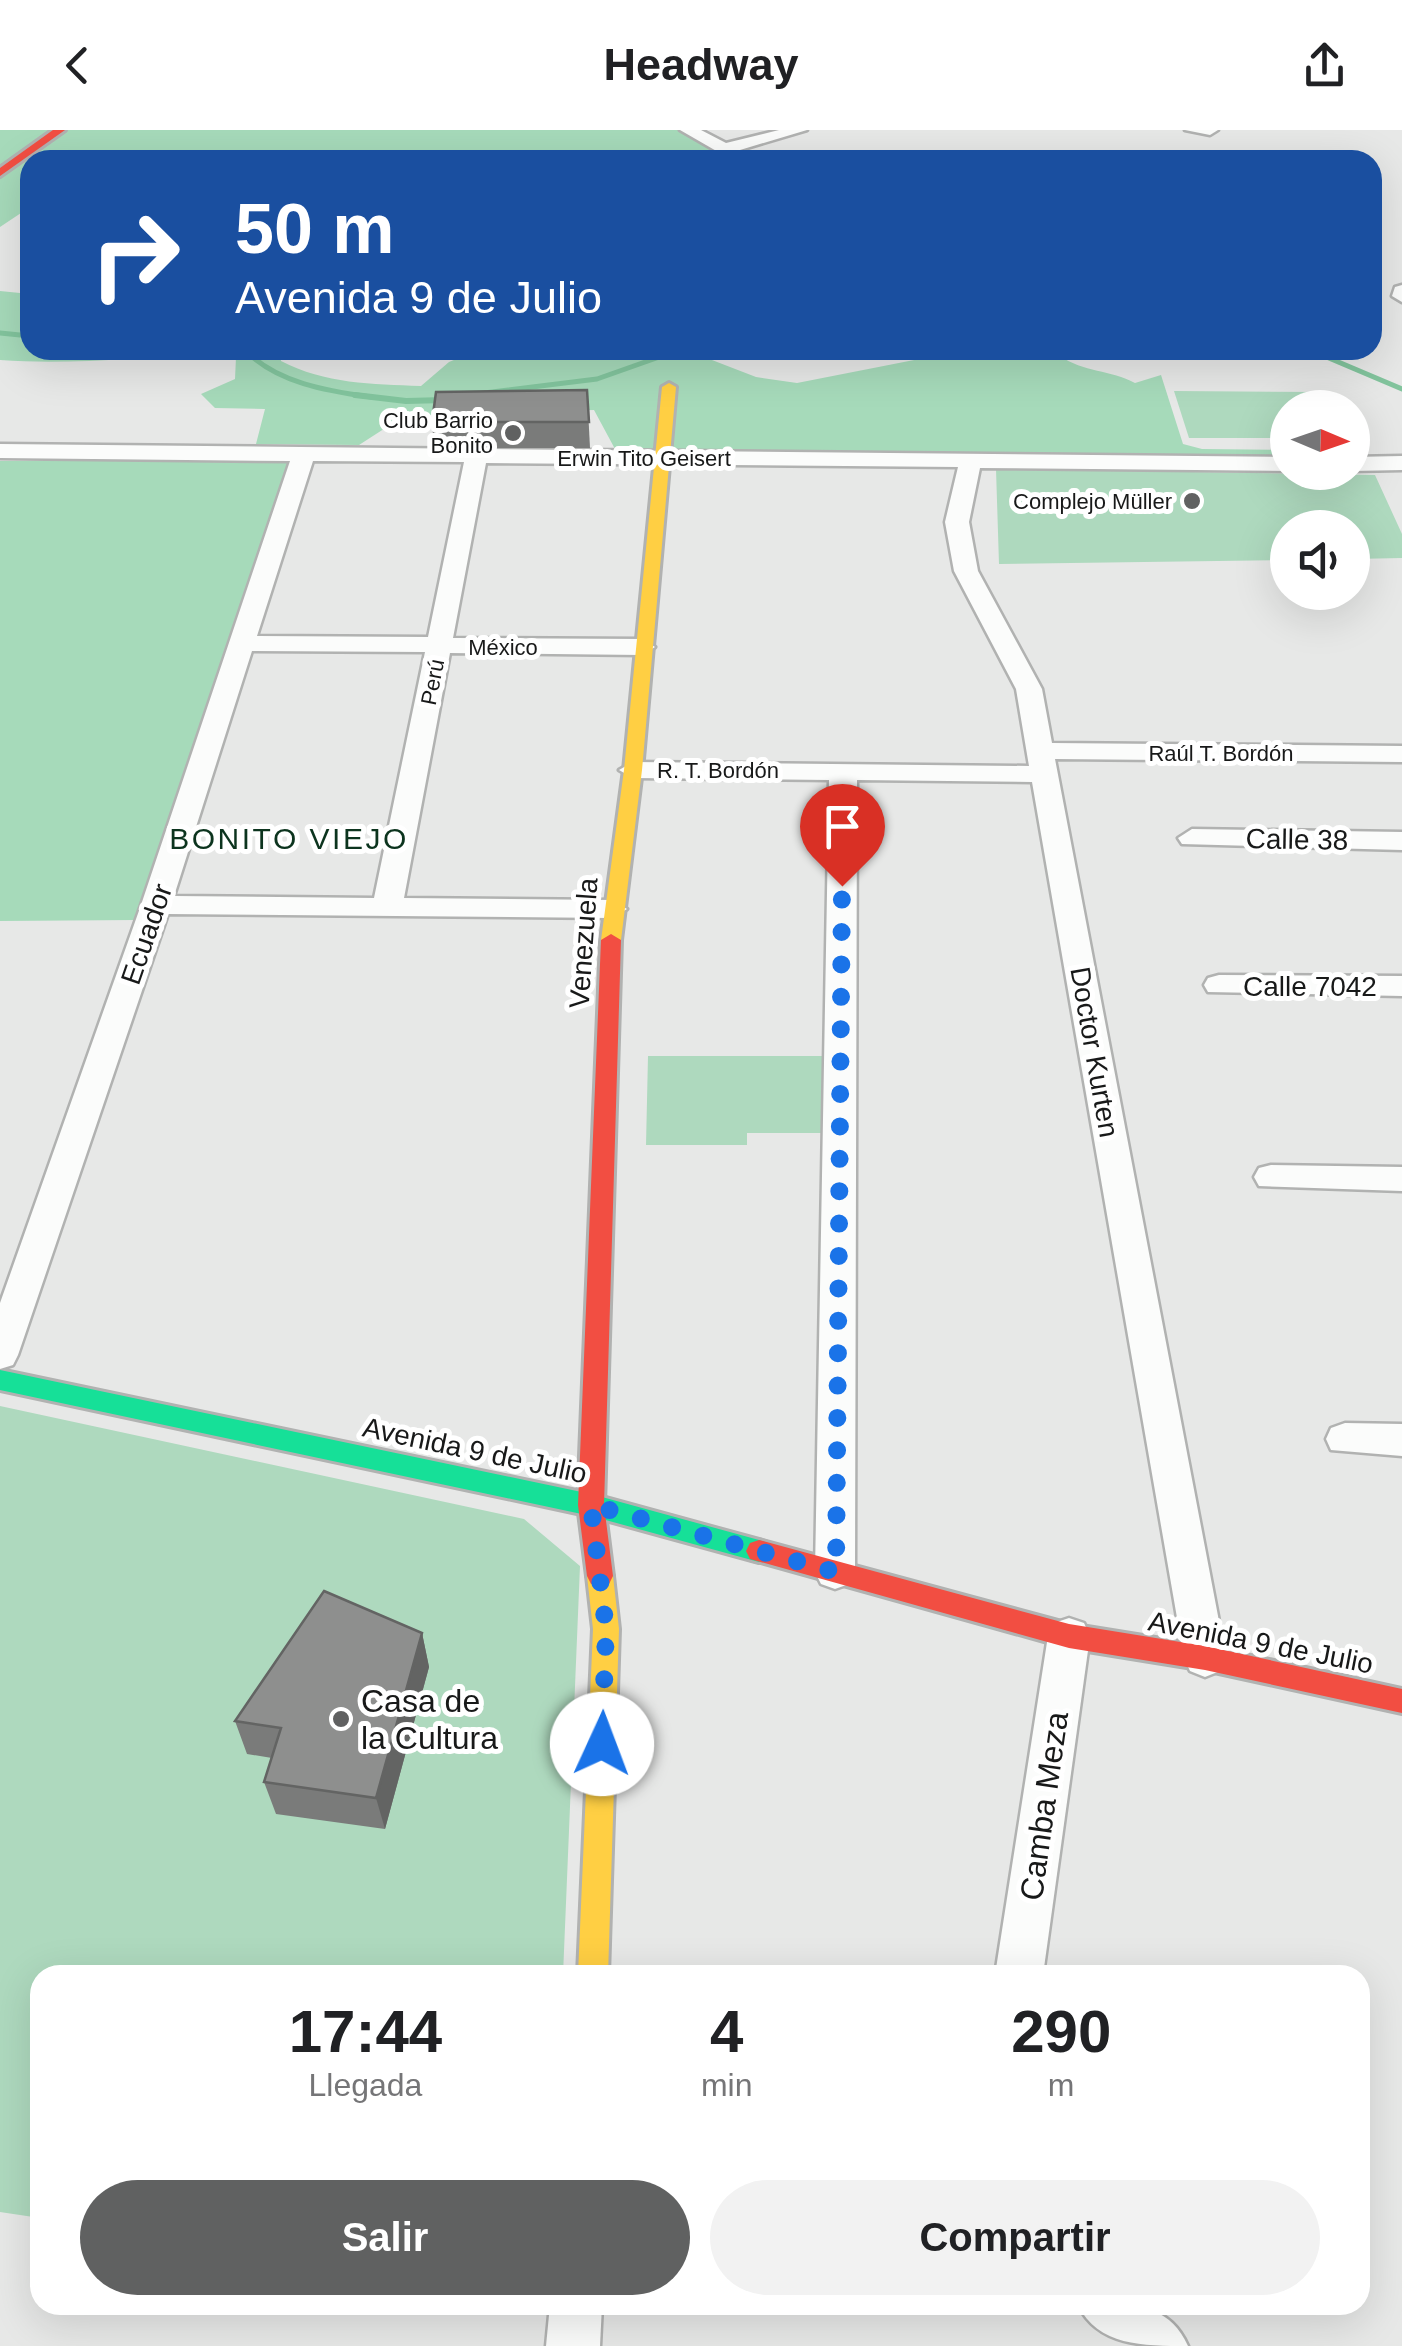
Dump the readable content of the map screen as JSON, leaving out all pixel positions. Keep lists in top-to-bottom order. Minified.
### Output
{"streets":{"street":["Erwin Tito Geisert","México","Perú","Raúl T. Bordón","R. T. Bordón","Calle 38","Ecuador","Venezuela","Calle 7042","Doctor Kurten","Avenida 9 de Julio","Camba Meza"]},"crossings":[["Erwin Tito Geisert","Perú"],["Erwin Tito Geisert","Ecuador"],["Erwin Tito Geisert","Venezuela"],["Erwin Tito Geisert","Doctor Kurten"],["México","Perú"],["México","Ecuador"],["México","Venezuela"],["Raúl T. Bordón","R. T. Bordón"],["Raúl T. Bordón","Doctor Kurten"],["R. T. Bordón","Venezuela"],["R. T. Bordón","Doctor Kurten"],["Venezuela","Avenida 9 de Julio"],["Doctor Kurten","Avenida 9 de Julio"],["Avenida 9 de Julio","Camba Meza"]],"districts":["BONITO VIEJO"],"places":["Club Barrio Bonito","Complejo Müller","Casa de la Cultura"],"north":"right","page":{"header":"Headway","turn":["50 m","Avenida 9 de Julio"],"eta":["17:44","Llegada","4","min","290","m"],"buttons":["Salir","Compartir"]}}
